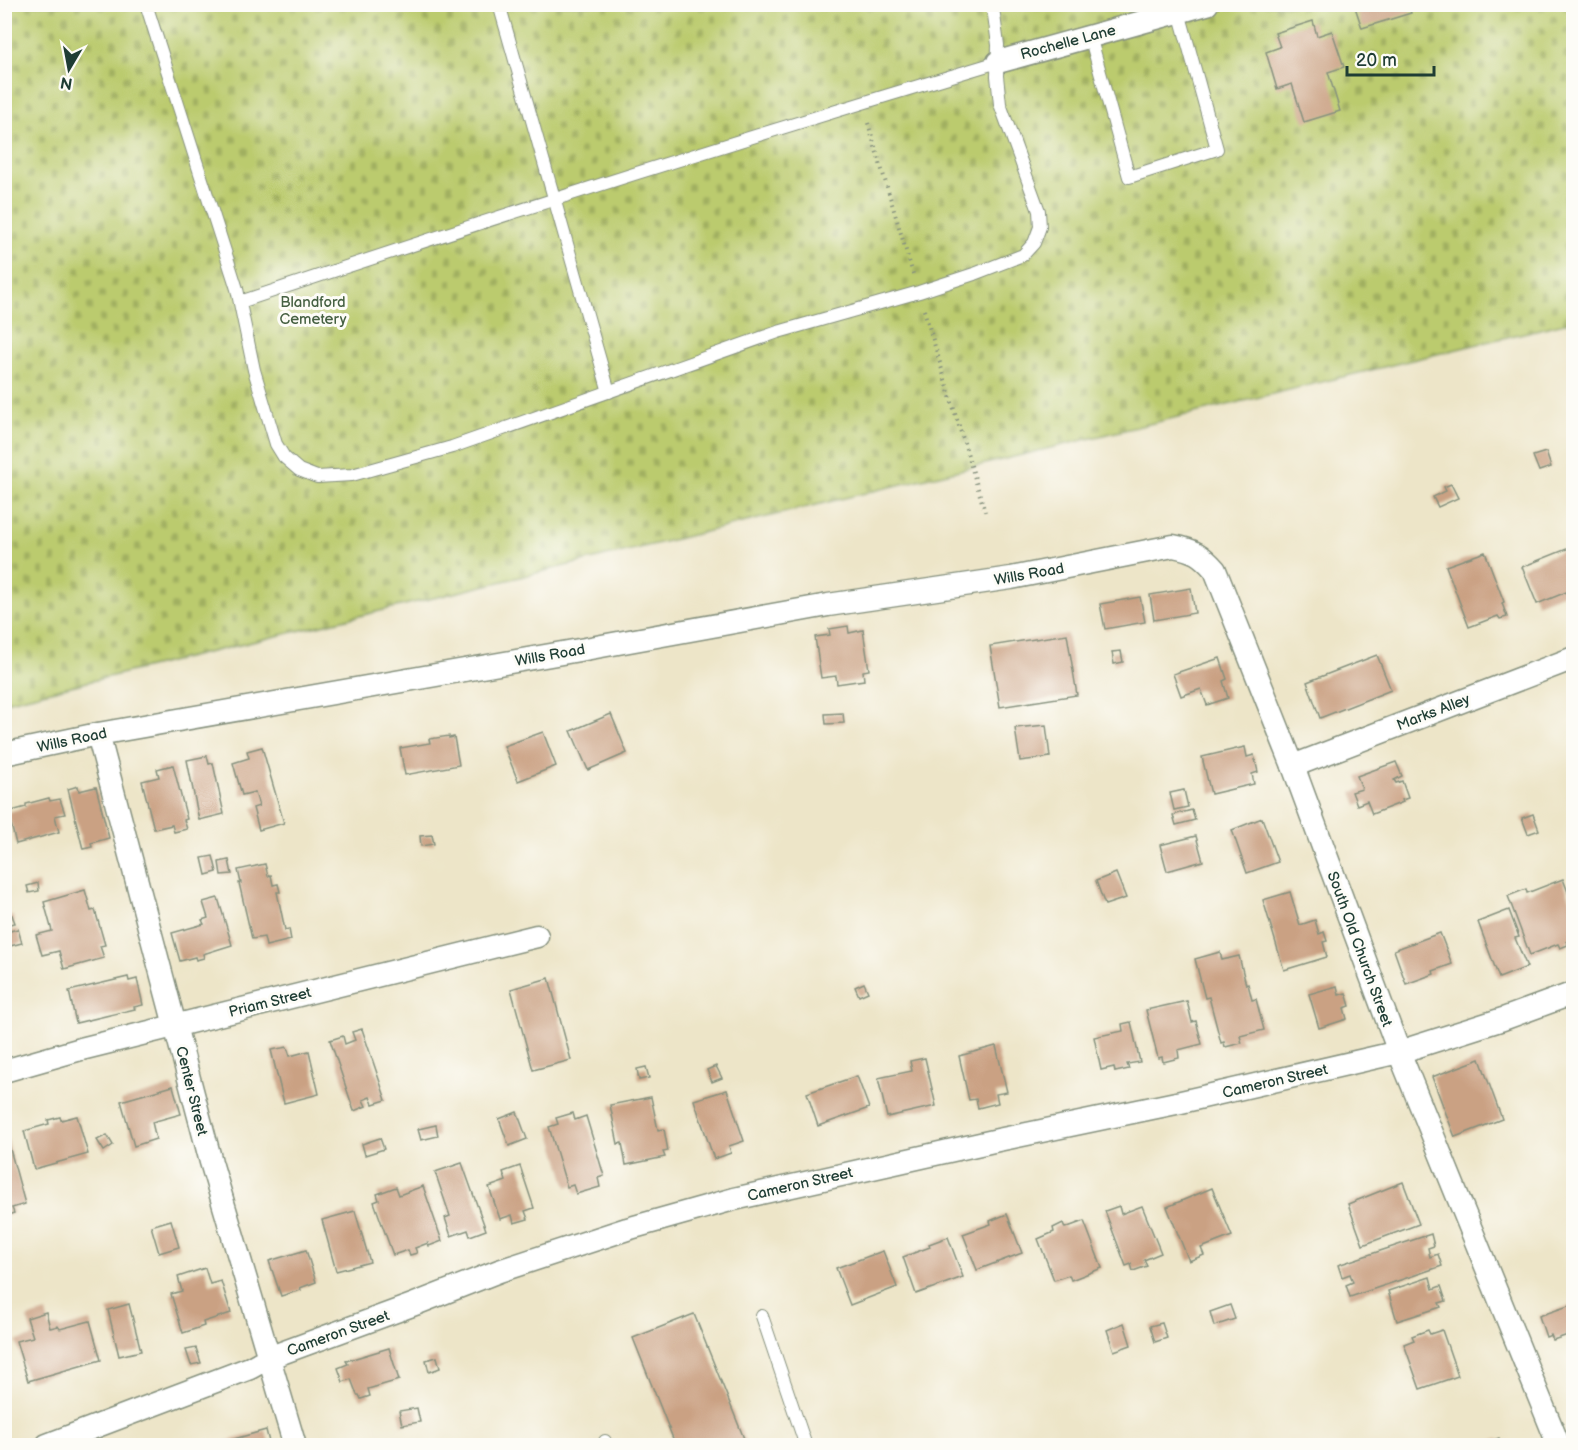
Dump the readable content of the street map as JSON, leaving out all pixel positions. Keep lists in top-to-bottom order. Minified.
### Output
{"streets":{"street":["Rochelle Lane","Wills Road","Marks Alley","South Old Church Street","Priam Street","Cameron Street","Center Street"]},"crossings":[["Wills Road","South Old Church Street"],["Wills Road","Center Street"],["Marks Alley","South Old Church Street"],["South Old Church Street","Cameron Street"],["Priam Street","Center Street"],["Cameron Street","Center Street"]],"parks":["Blandford Cemetery"],"scale_bar":"20 m","north":"bottom"}
